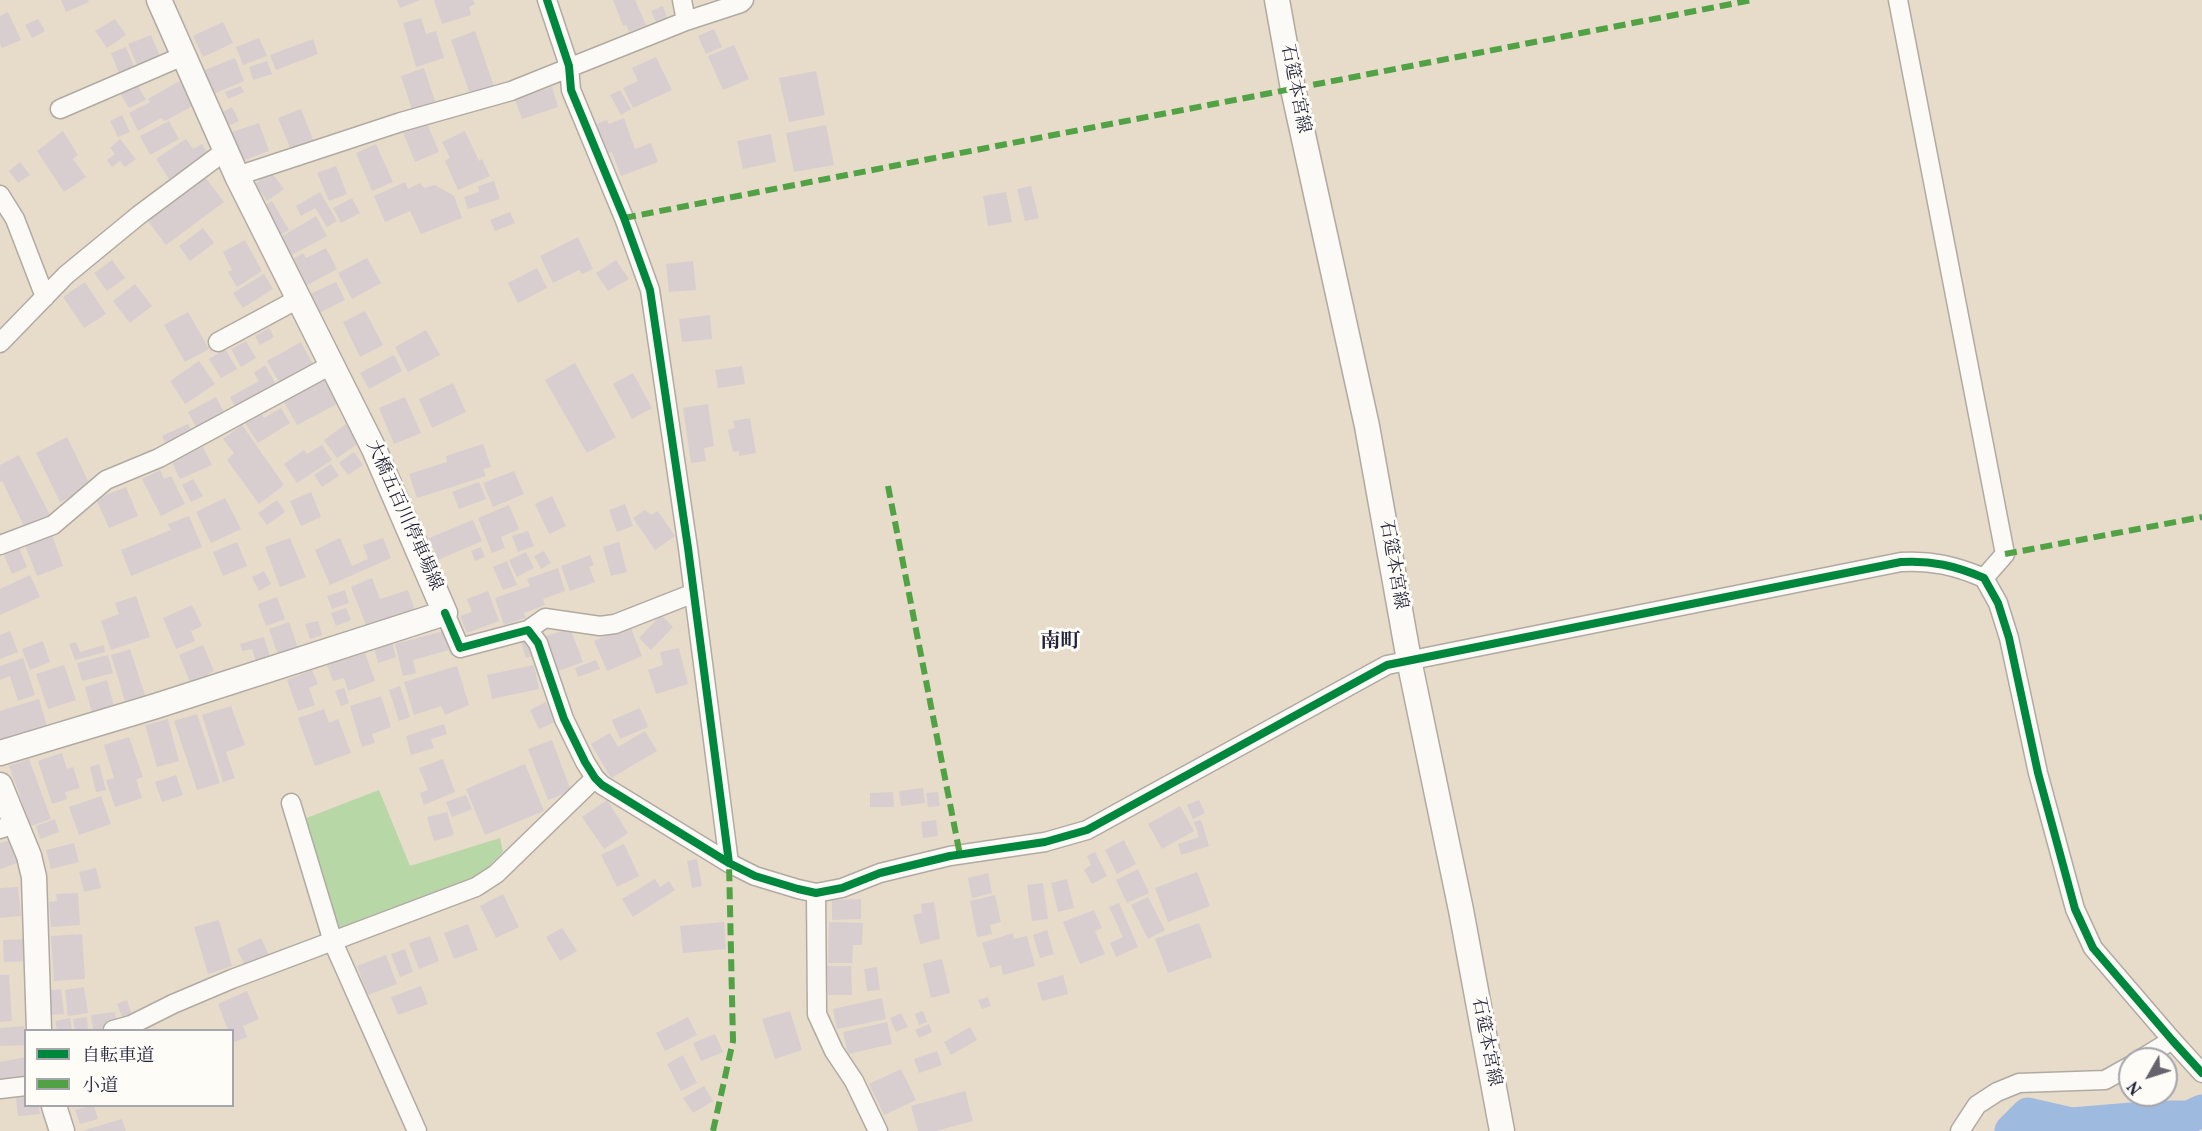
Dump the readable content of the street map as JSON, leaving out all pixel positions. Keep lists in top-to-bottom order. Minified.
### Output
{"streets":{"main road":["石筵本宮線","大橋五百川停車場線"]},"districts":["南町"],"legend":["自転車道","小道"],"north":"bottom left"}
